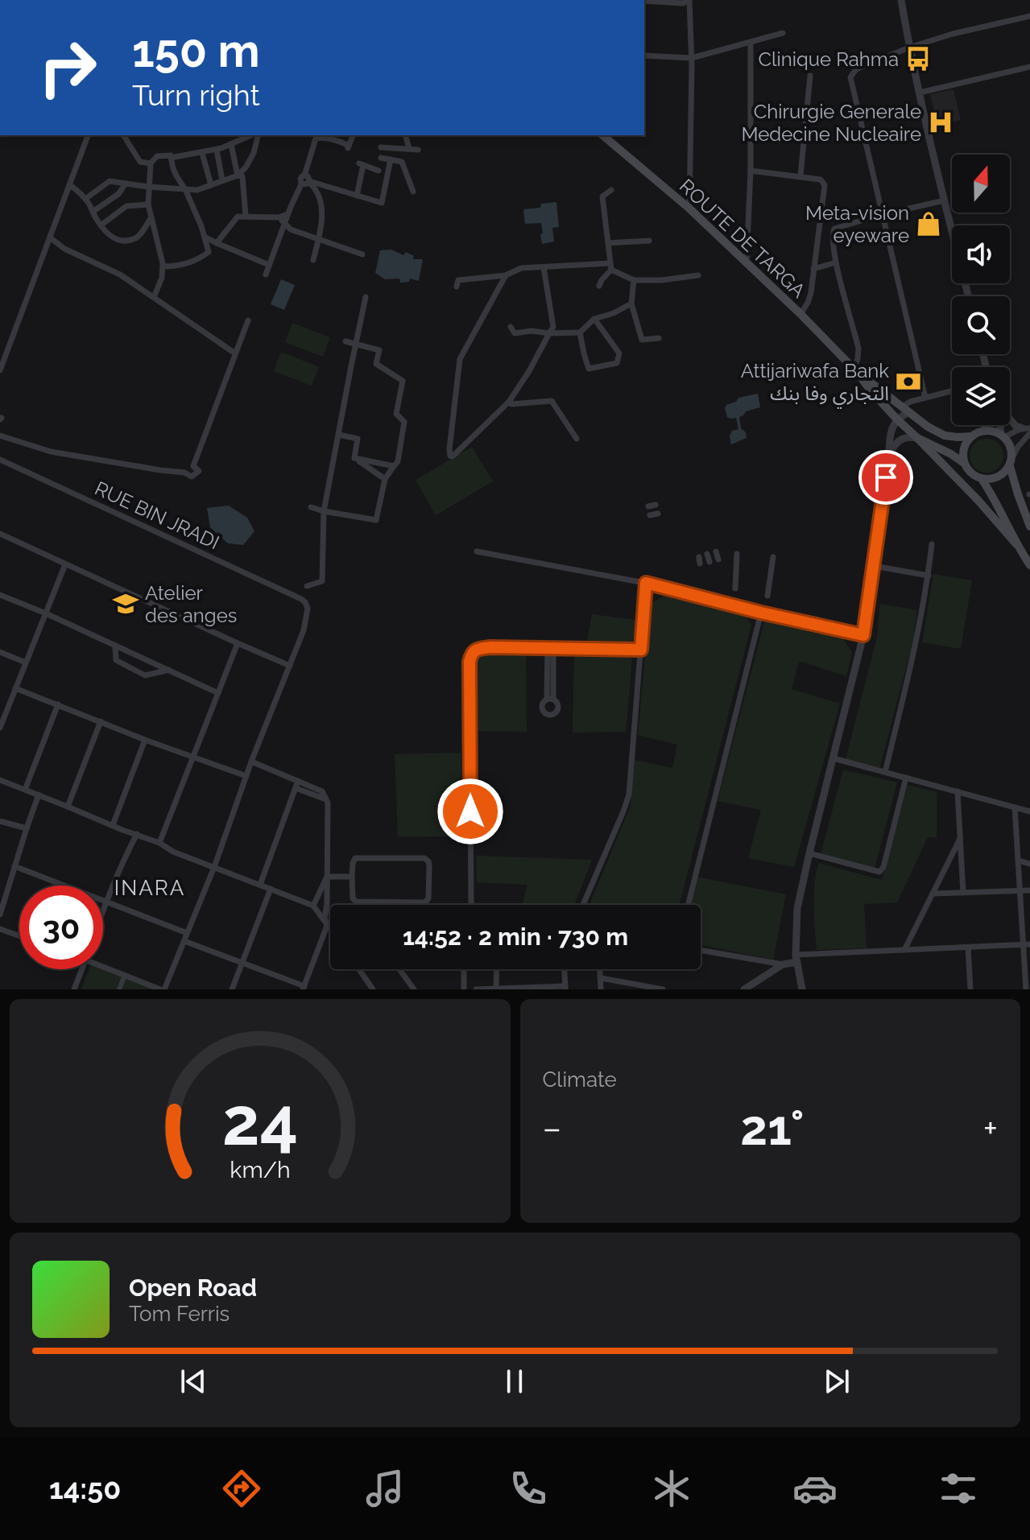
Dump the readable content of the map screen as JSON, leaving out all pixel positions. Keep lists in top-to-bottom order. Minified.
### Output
{"streets":{"main road":["ROUTE DE TARGA"],"street":["RUE BIN JRADI"]},"districts":["INARA"],"places":{"bus stop":["Clinique Rahma"],"hospital":["Chirurgie Generale Medecine Nucleaire"],"shop":["Meta-vision eyeware"],"bank":["Attijariwafa Bank التجاري وفا بنك"],"school or university":["Atelier des anges"]},"north":"top","page":{"turn":["150 m","Turn right"],"limit":"30","trip":"14:52 · 2 min · 730 m","tile":"Climate","heat":["−","21°","+"],"song":["Open Road","Tom Ferris"],"tabs":"14:50","gauge":["24","km/h"]}}
